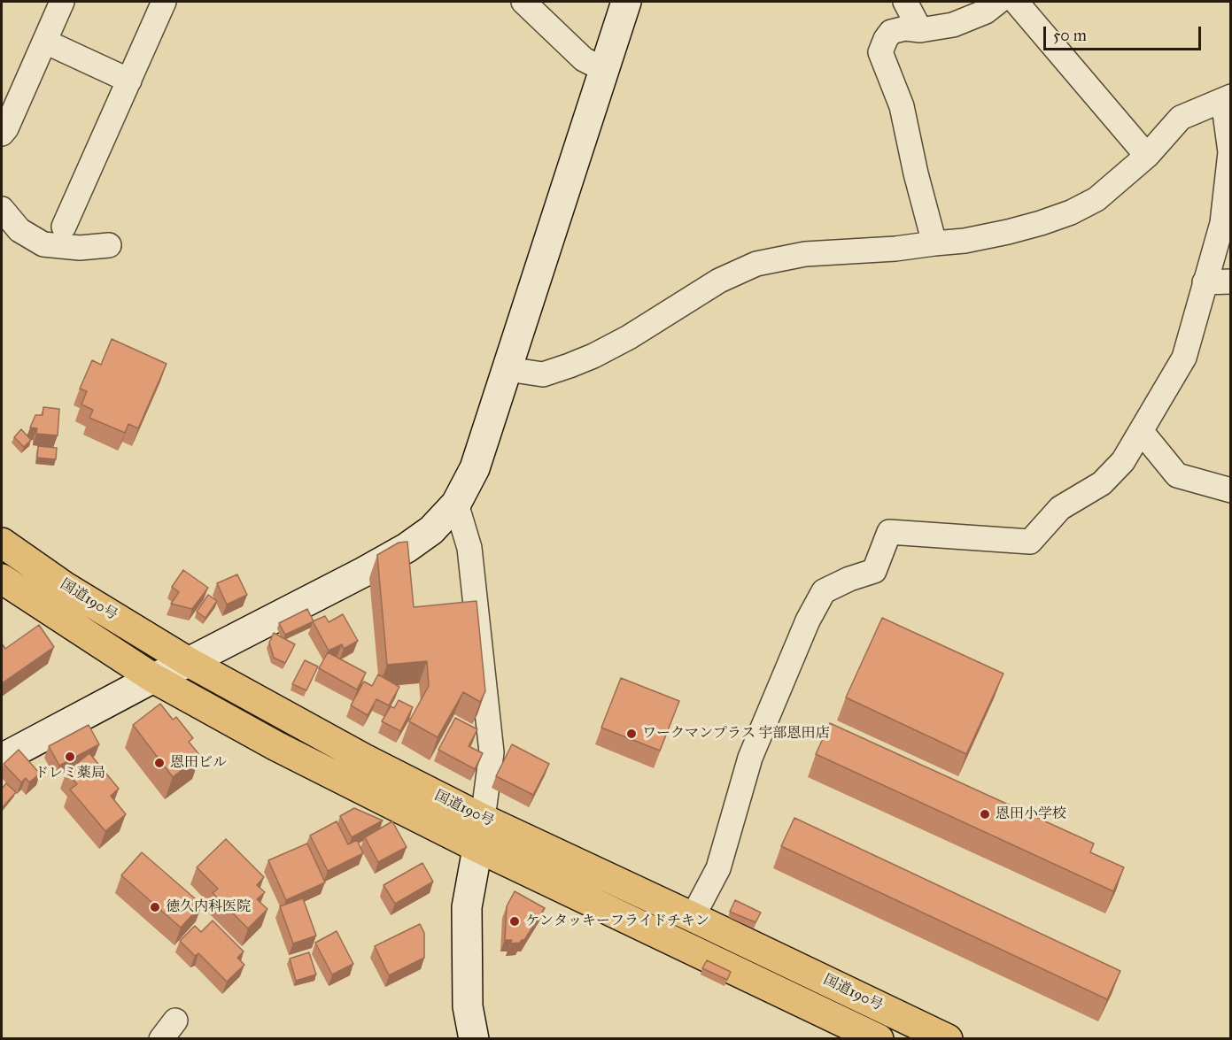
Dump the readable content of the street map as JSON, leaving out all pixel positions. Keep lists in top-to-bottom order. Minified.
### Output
{"streets":{"highway":["国道190号"]},"places":["ワークマンプラス 宇部恩田店","ドレミ薬局","恩田ビル","恩田小学校","徳久内科医院","ケンタッキーフライドチキン"],"scale_bar":"50 m"}
